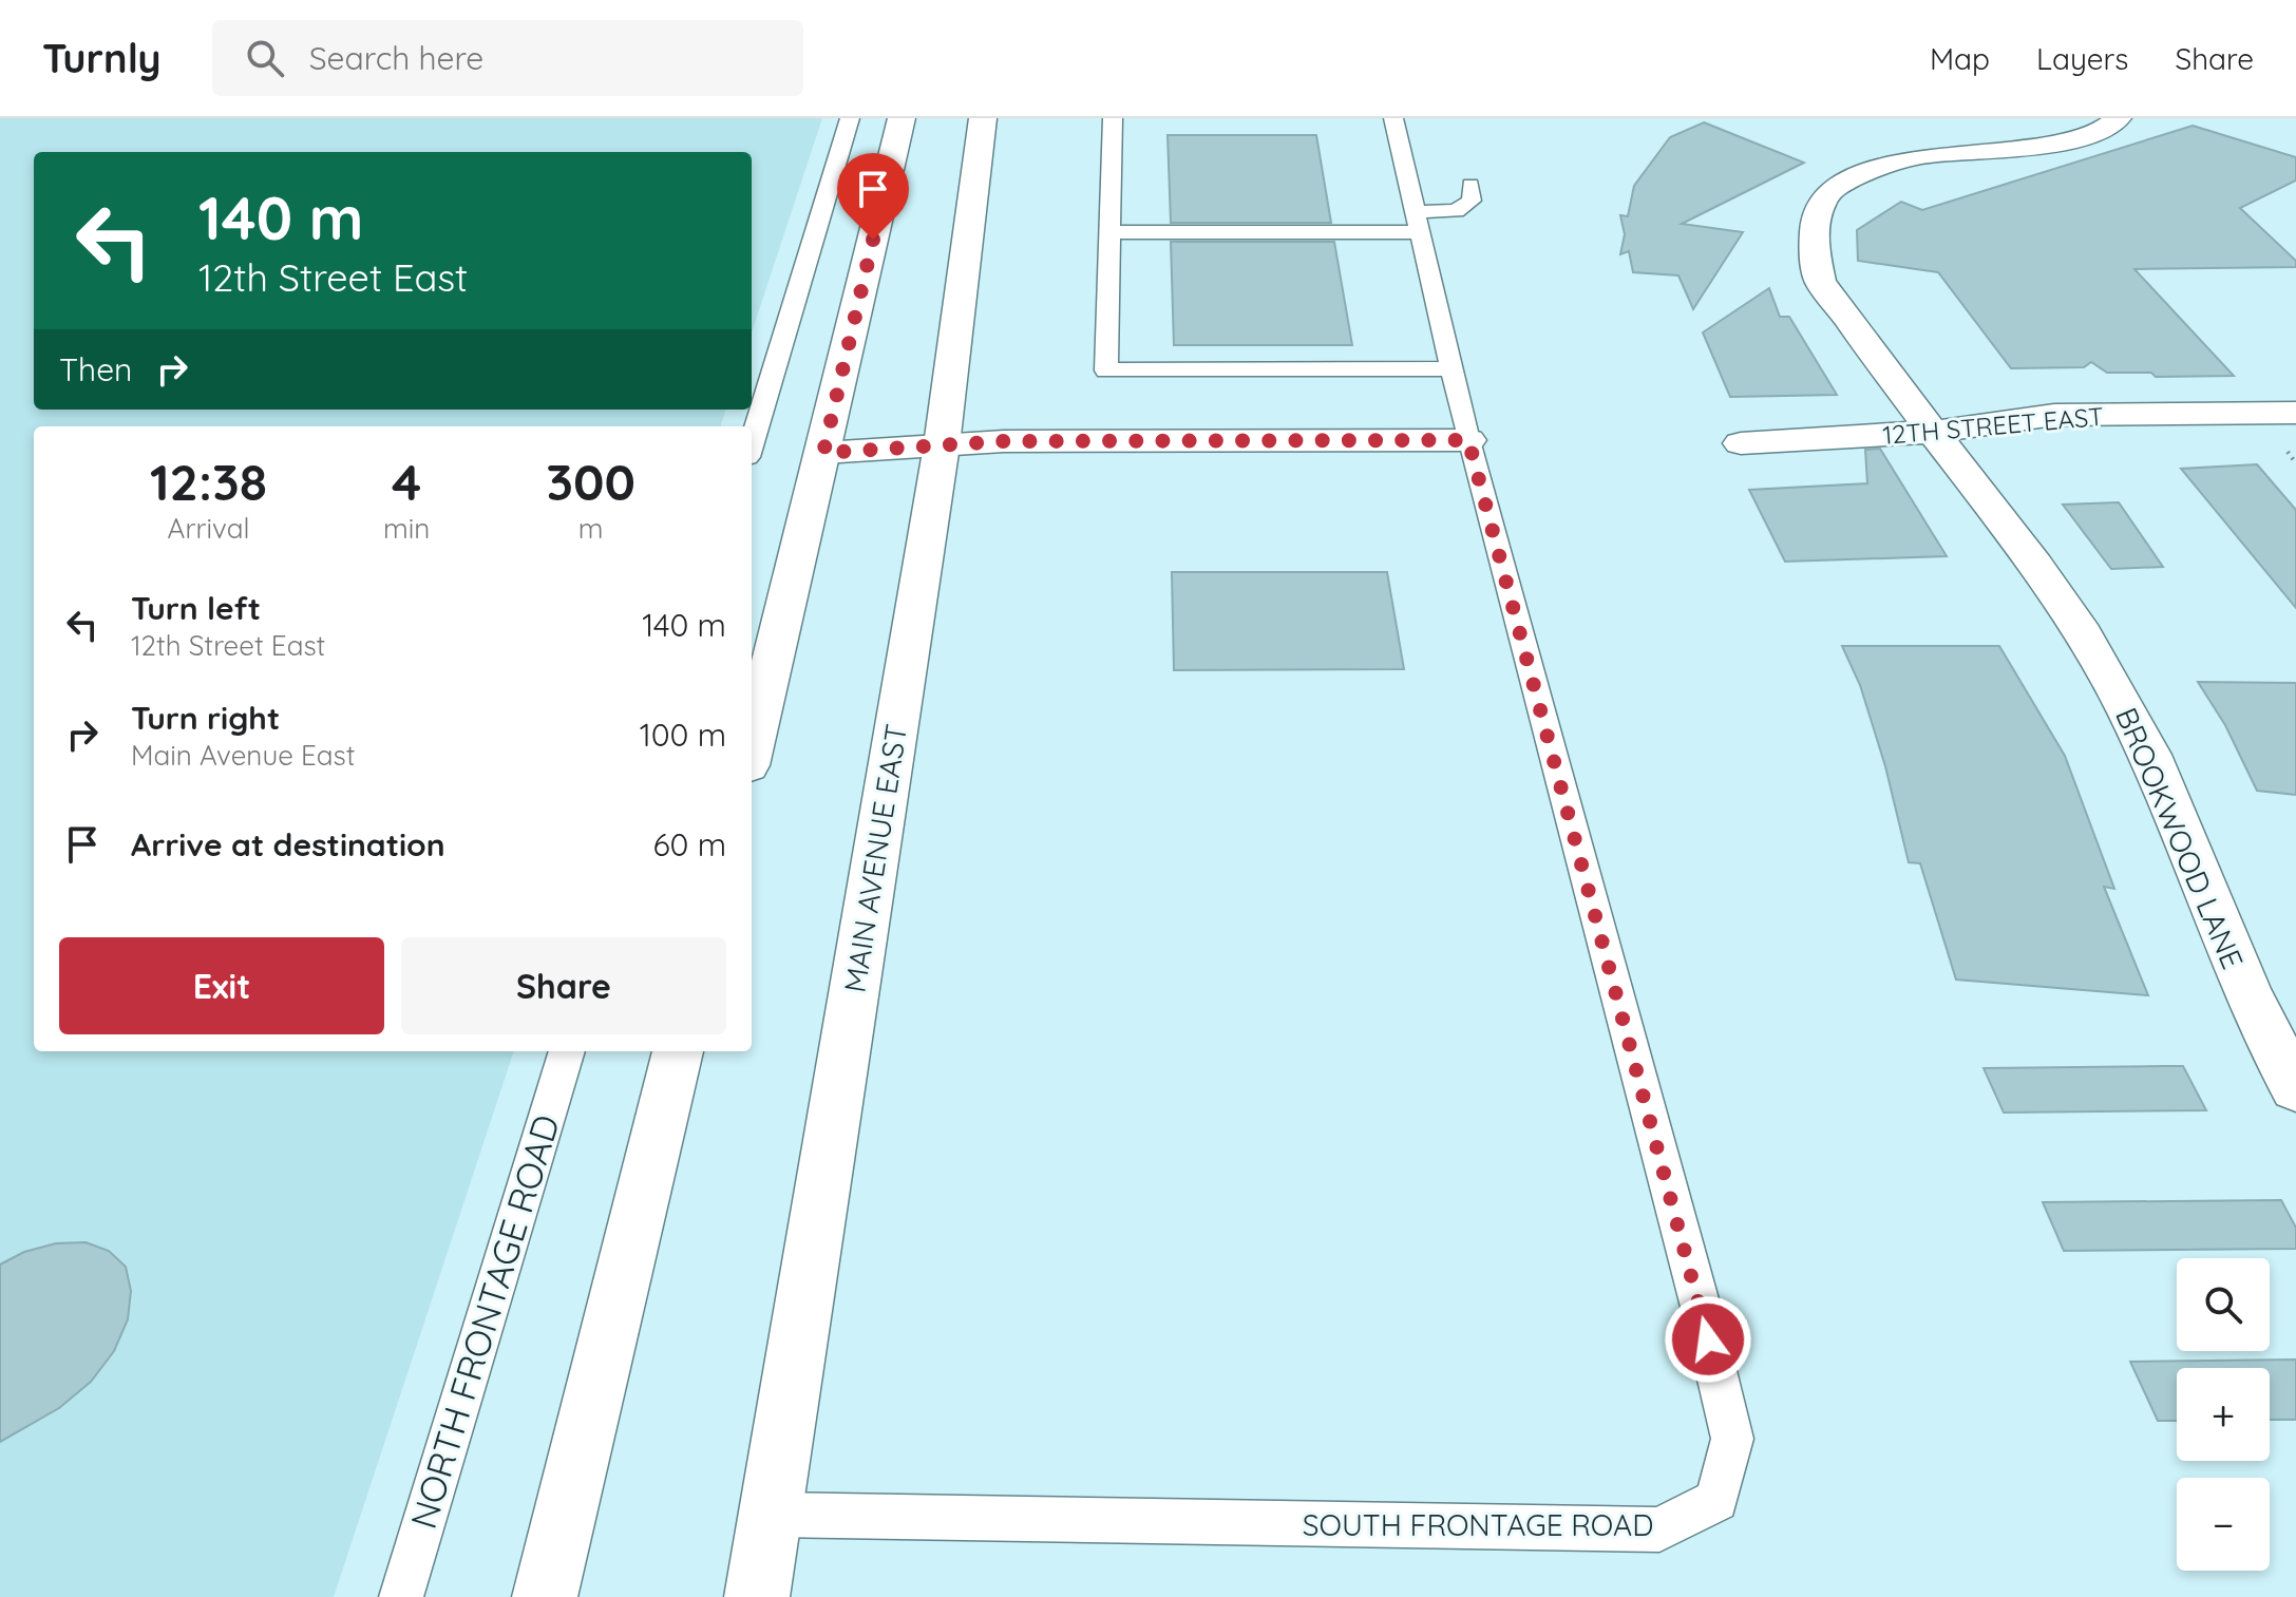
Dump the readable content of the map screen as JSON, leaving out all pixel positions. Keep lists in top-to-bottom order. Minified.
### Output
{"streets":{"main road":["12TH STREET EAST","BROOKWOOD LANE","MAIN AVENUE EAST"],"lane":["NORTH FRONTAGE ROAD","SOUTH FRONTAGE ROAD"]},"crossings":[["12TH STREET EAST","BROOKWOOD LANE"],["MAIN AVENUE EAST","SOUTH FRONTAGE ROAD"]],"page":{"header":"Turnly","search":"Search here","nav":["Map","Layers","Share"],"turn":["140 m","12th Street East"],"then":"Then","eta":["12:38","Arrival","4","min","300","m"],"list":[{"name":"Turn left","note":"12th Street East","value":"140 m"},{"name":"Turn right","note":"Main Avenue East","value":"100 m"},{"name":"Arrive at destination","value":"60 m"}],"buttons":["Exit","Share"],"map_buttons":["+","−"]}}
